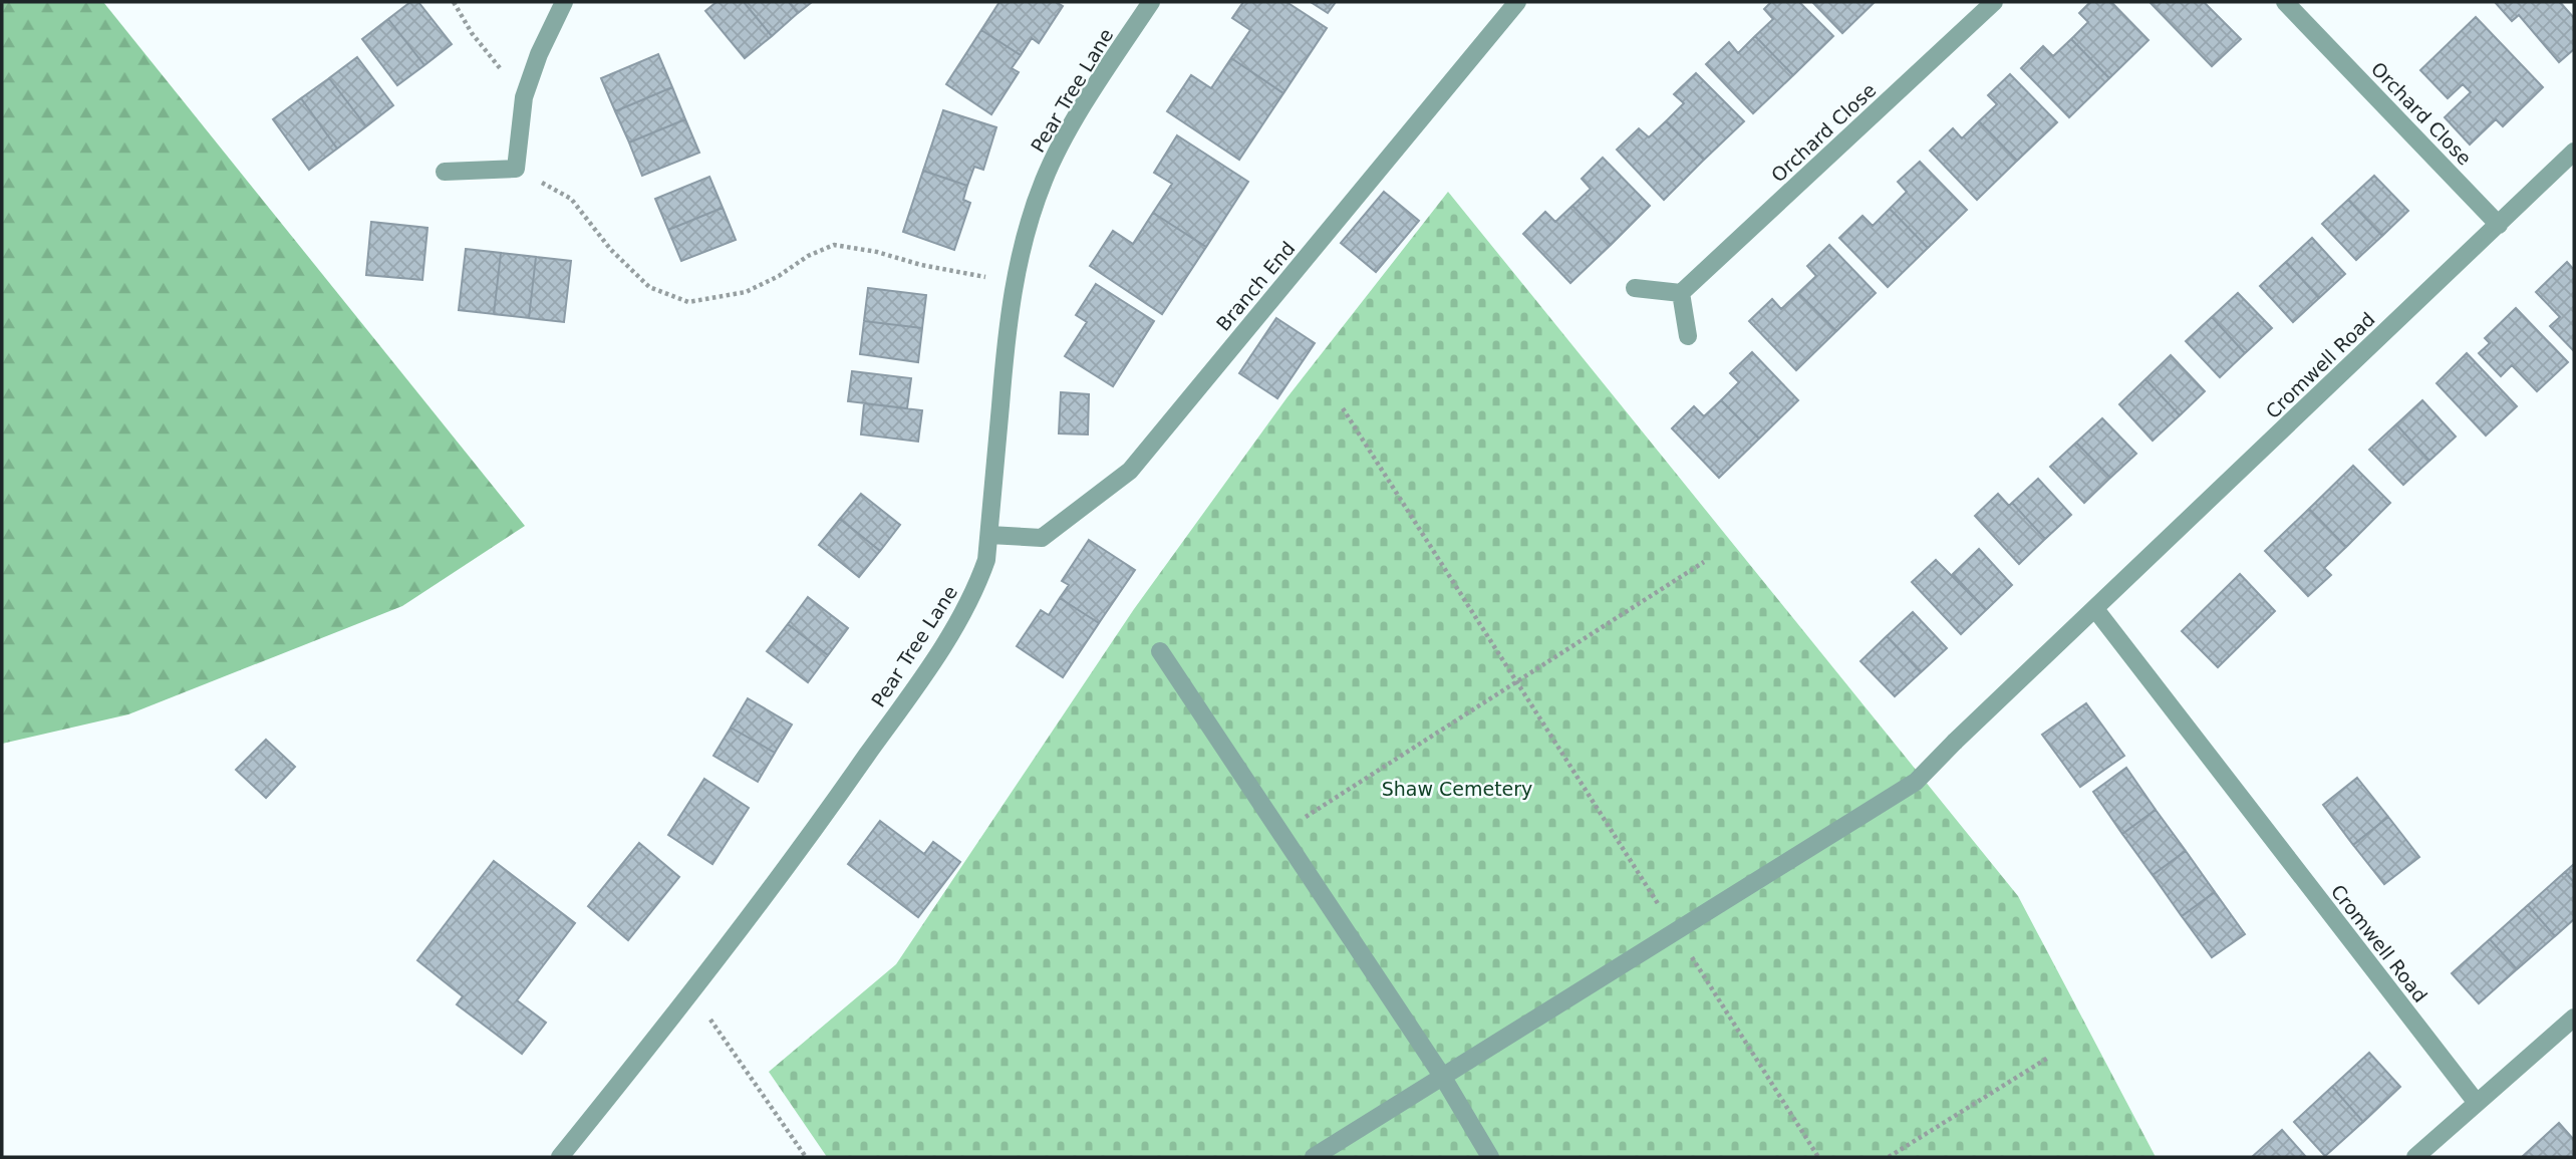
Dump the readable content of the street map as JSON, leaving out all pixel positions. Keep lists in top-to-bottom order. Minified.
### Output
{"streets":{"street":["Pear Tree Lane","Orchard Close","Branch End","Cromwell Road"]},"crossings":[["Pear Tree Lane","Branch End"],["Orchard Close","Cromwell Road"]],"parks":["Shaw Cemetery"]}
